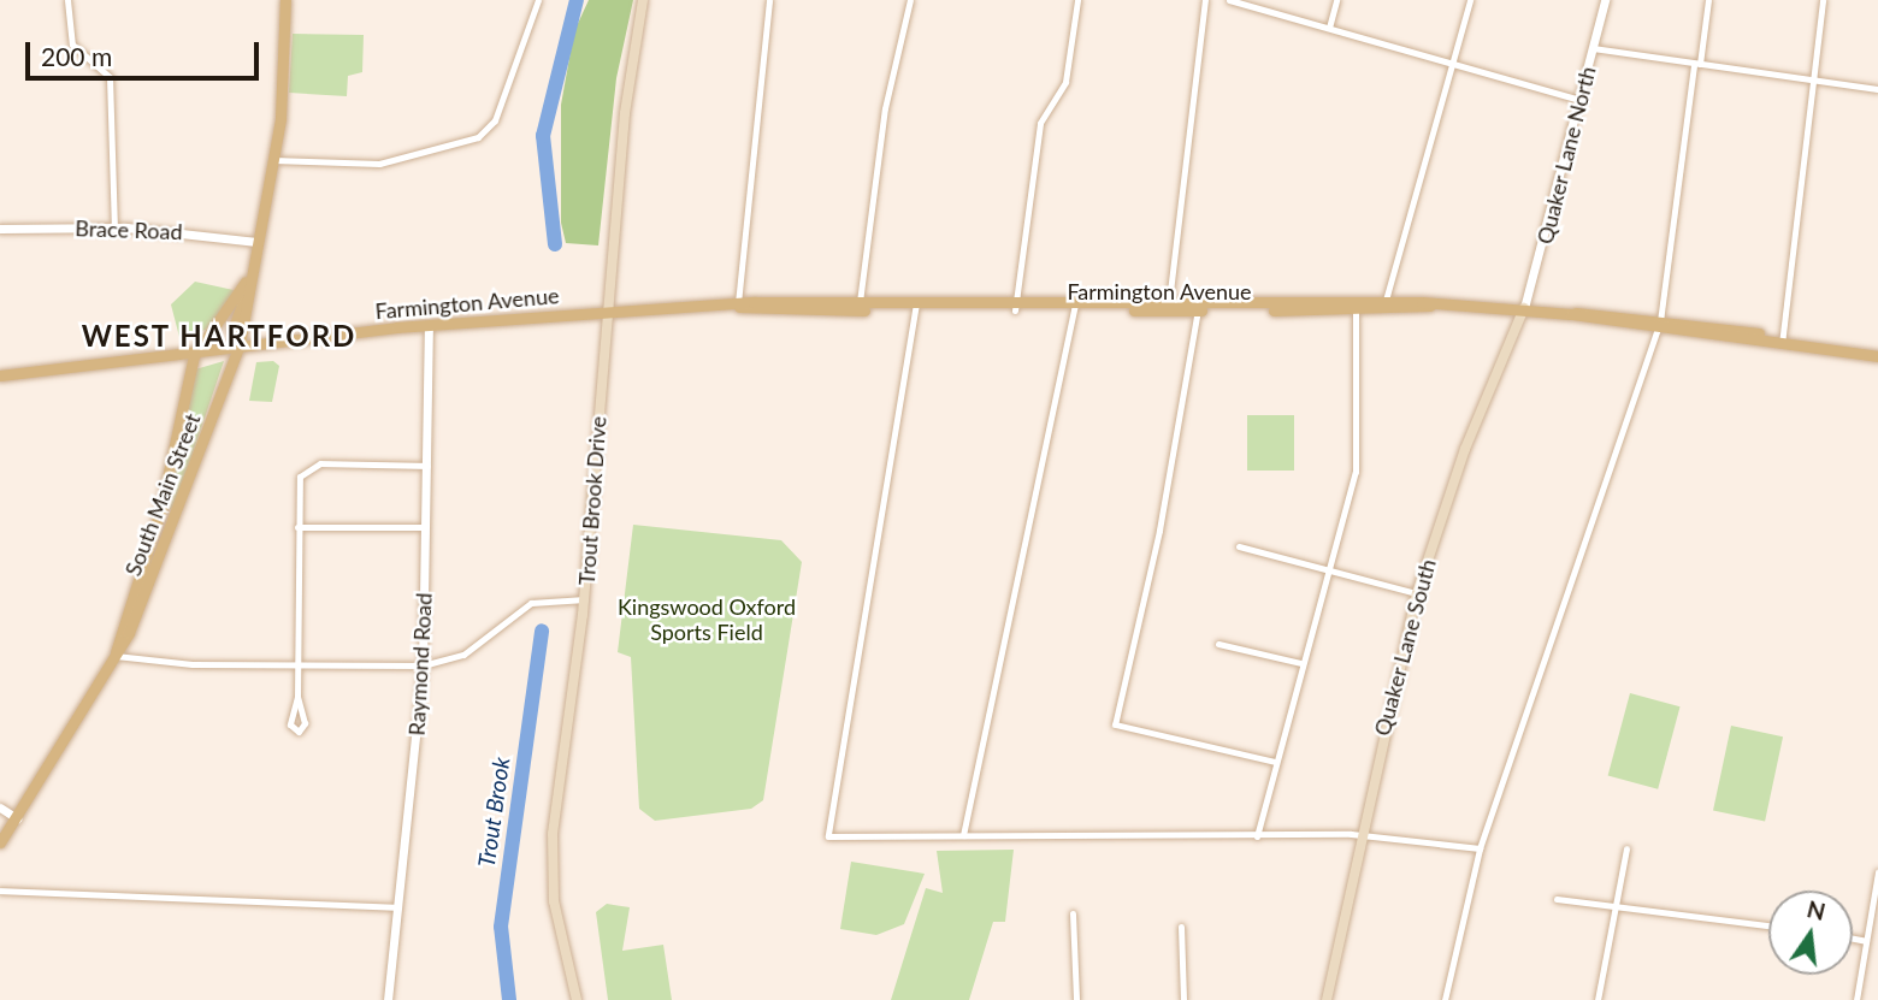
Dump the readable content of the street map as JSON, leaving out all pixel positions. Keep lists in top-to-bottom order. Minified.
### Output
{"streets":{"main road":["Farmington Avenue","South Main Street","Trout Brook Drive","Quaker Lane South"],"street":["Quaker Lane North","Brace Road","Raymond Road"]},"crossings":[["Quaker Lane North","Farmington Avenue"],["Quaker Lane North","Quaker Lane South"],["Farmington Avenue","South Main Street"],["Farmington Avenue","Trout Brook Drive"],["Farmington Avenue","Quaker Lane South"],["Farmington Avenue","Raymond Road"]],"districts":["WEST HARTFORD"],"water":["Trout Brook"],"parks":["Kingswood Oxford Sports Field"],"scale_bar":"200 m","north":"top"}
